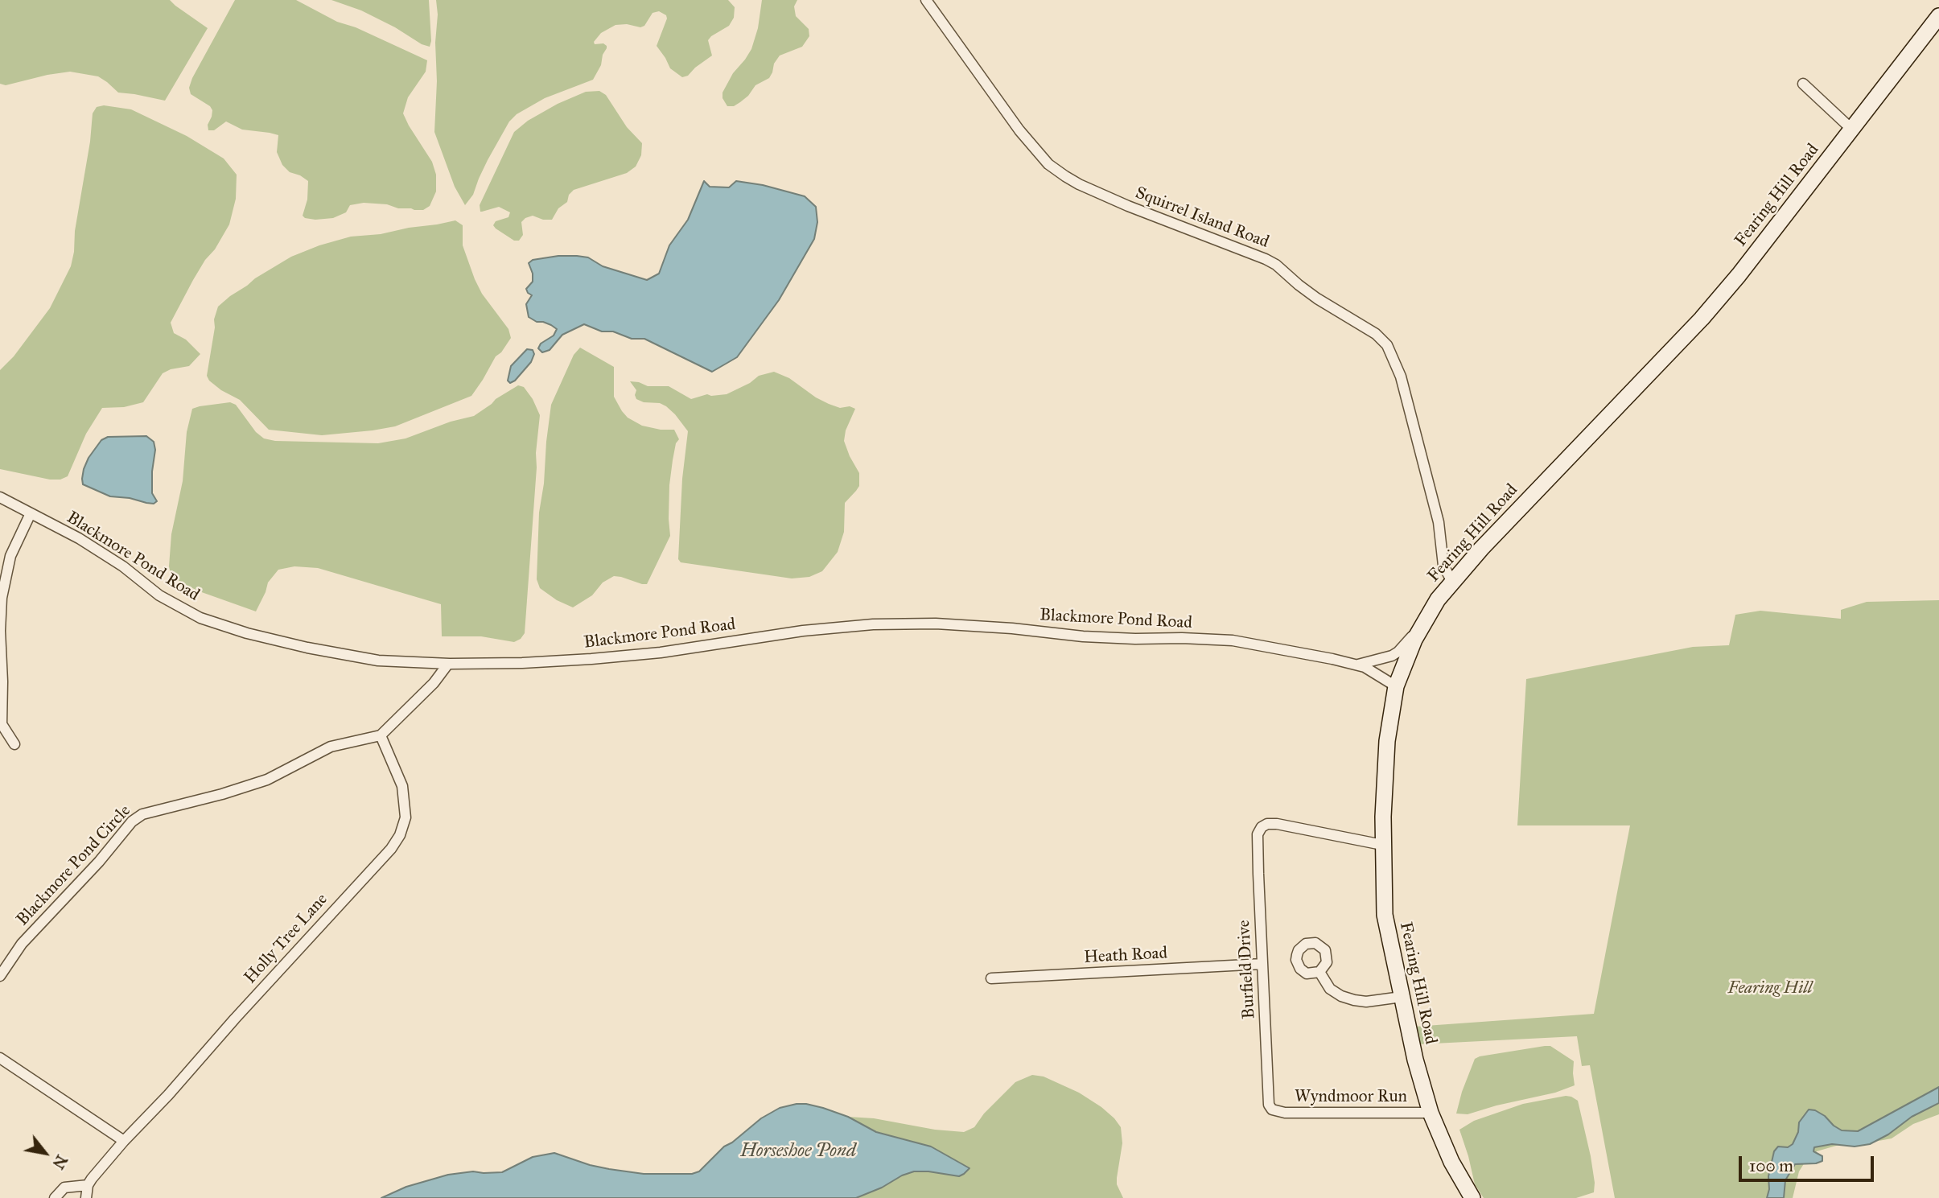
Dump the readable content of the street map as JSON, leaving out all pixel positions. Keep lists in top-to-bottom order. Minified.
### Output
{"streets":{"main road":["Fearing Hill Road"],"street":["Squirrel Island Road","Blackmore Pond Road","Blackmore Pond Circle","Holly Tree Lane","Heath Road","Burfield Drive","Wyndmoor Run"]},"crossings":[["Fearing Hill Road","Squirrel Island Road"],["Fearing Hill Road","Blackmore Pond Road"],["Fearing Hill Road","Burfield Drive"],["Fearing Hill Road","Wyndmoor Run"],["Blackmore Pond Circle","Holly Tree Lane"],["Heath Road","Burfield Drive"],["Burfield Drive","Wyndmoor Run"]],"water":["Horseshoe Pond"],"parks":["Fearing Hill"],"scale_bar":"100 m","north":"bottom right"}
